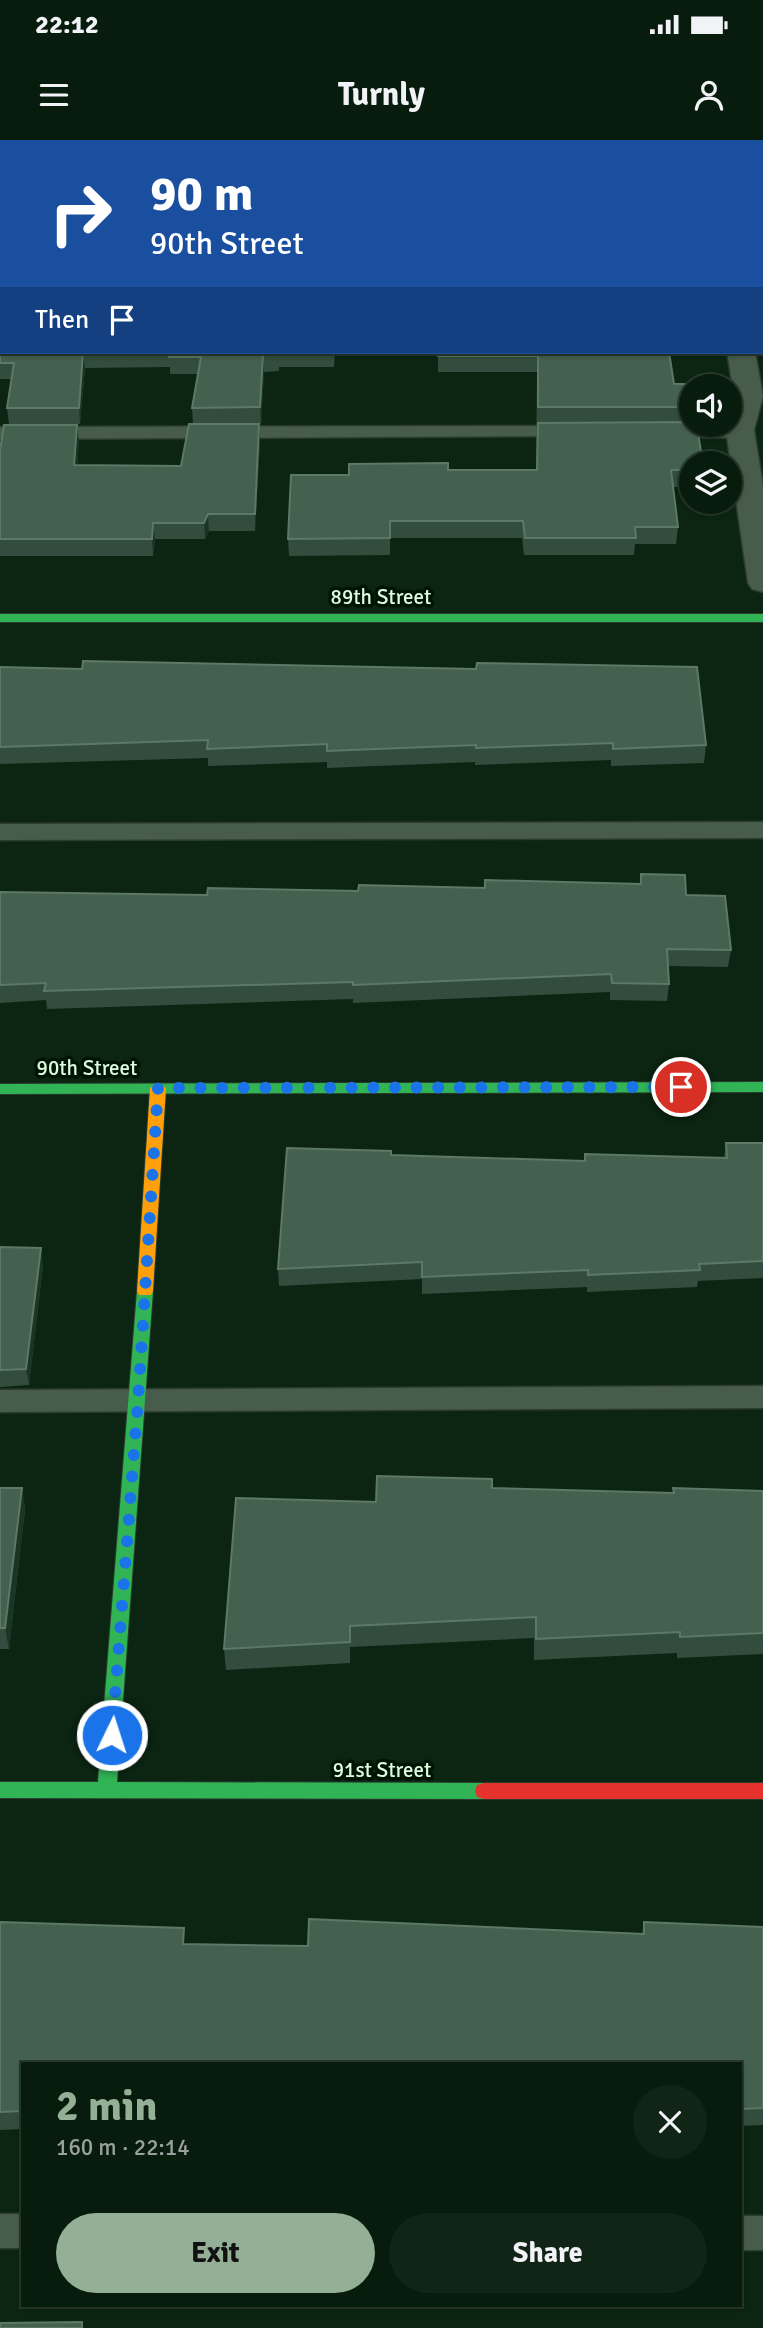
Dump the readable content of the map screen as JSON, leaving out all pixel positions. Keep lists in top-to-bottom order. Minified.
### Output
{"streets":{"street":["89th Street","90th Street","91st Street"]},"page":{"status":"22:12","header":"Turnly","turn":["90 m","90th Street"],"then":"Then","heading":["2 min","160 m · 22:14"],"buttons":["Exit","Share"]}}
